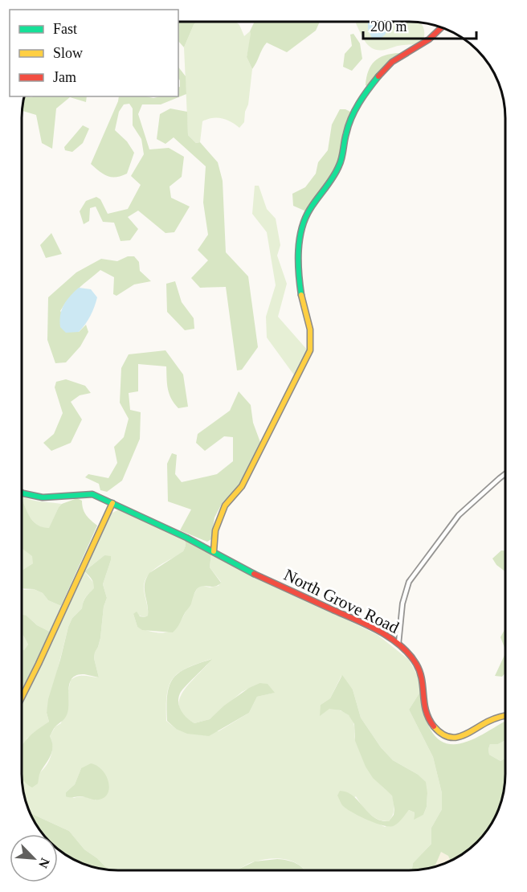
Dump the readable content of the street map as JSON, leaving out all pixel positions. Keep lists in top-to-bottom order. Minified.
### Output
{"streets":{"street":["North Grove Road"]},"legend":["Fast","Slow","Jam"],"scale_bar":"200 m","north":"bottom right"}
